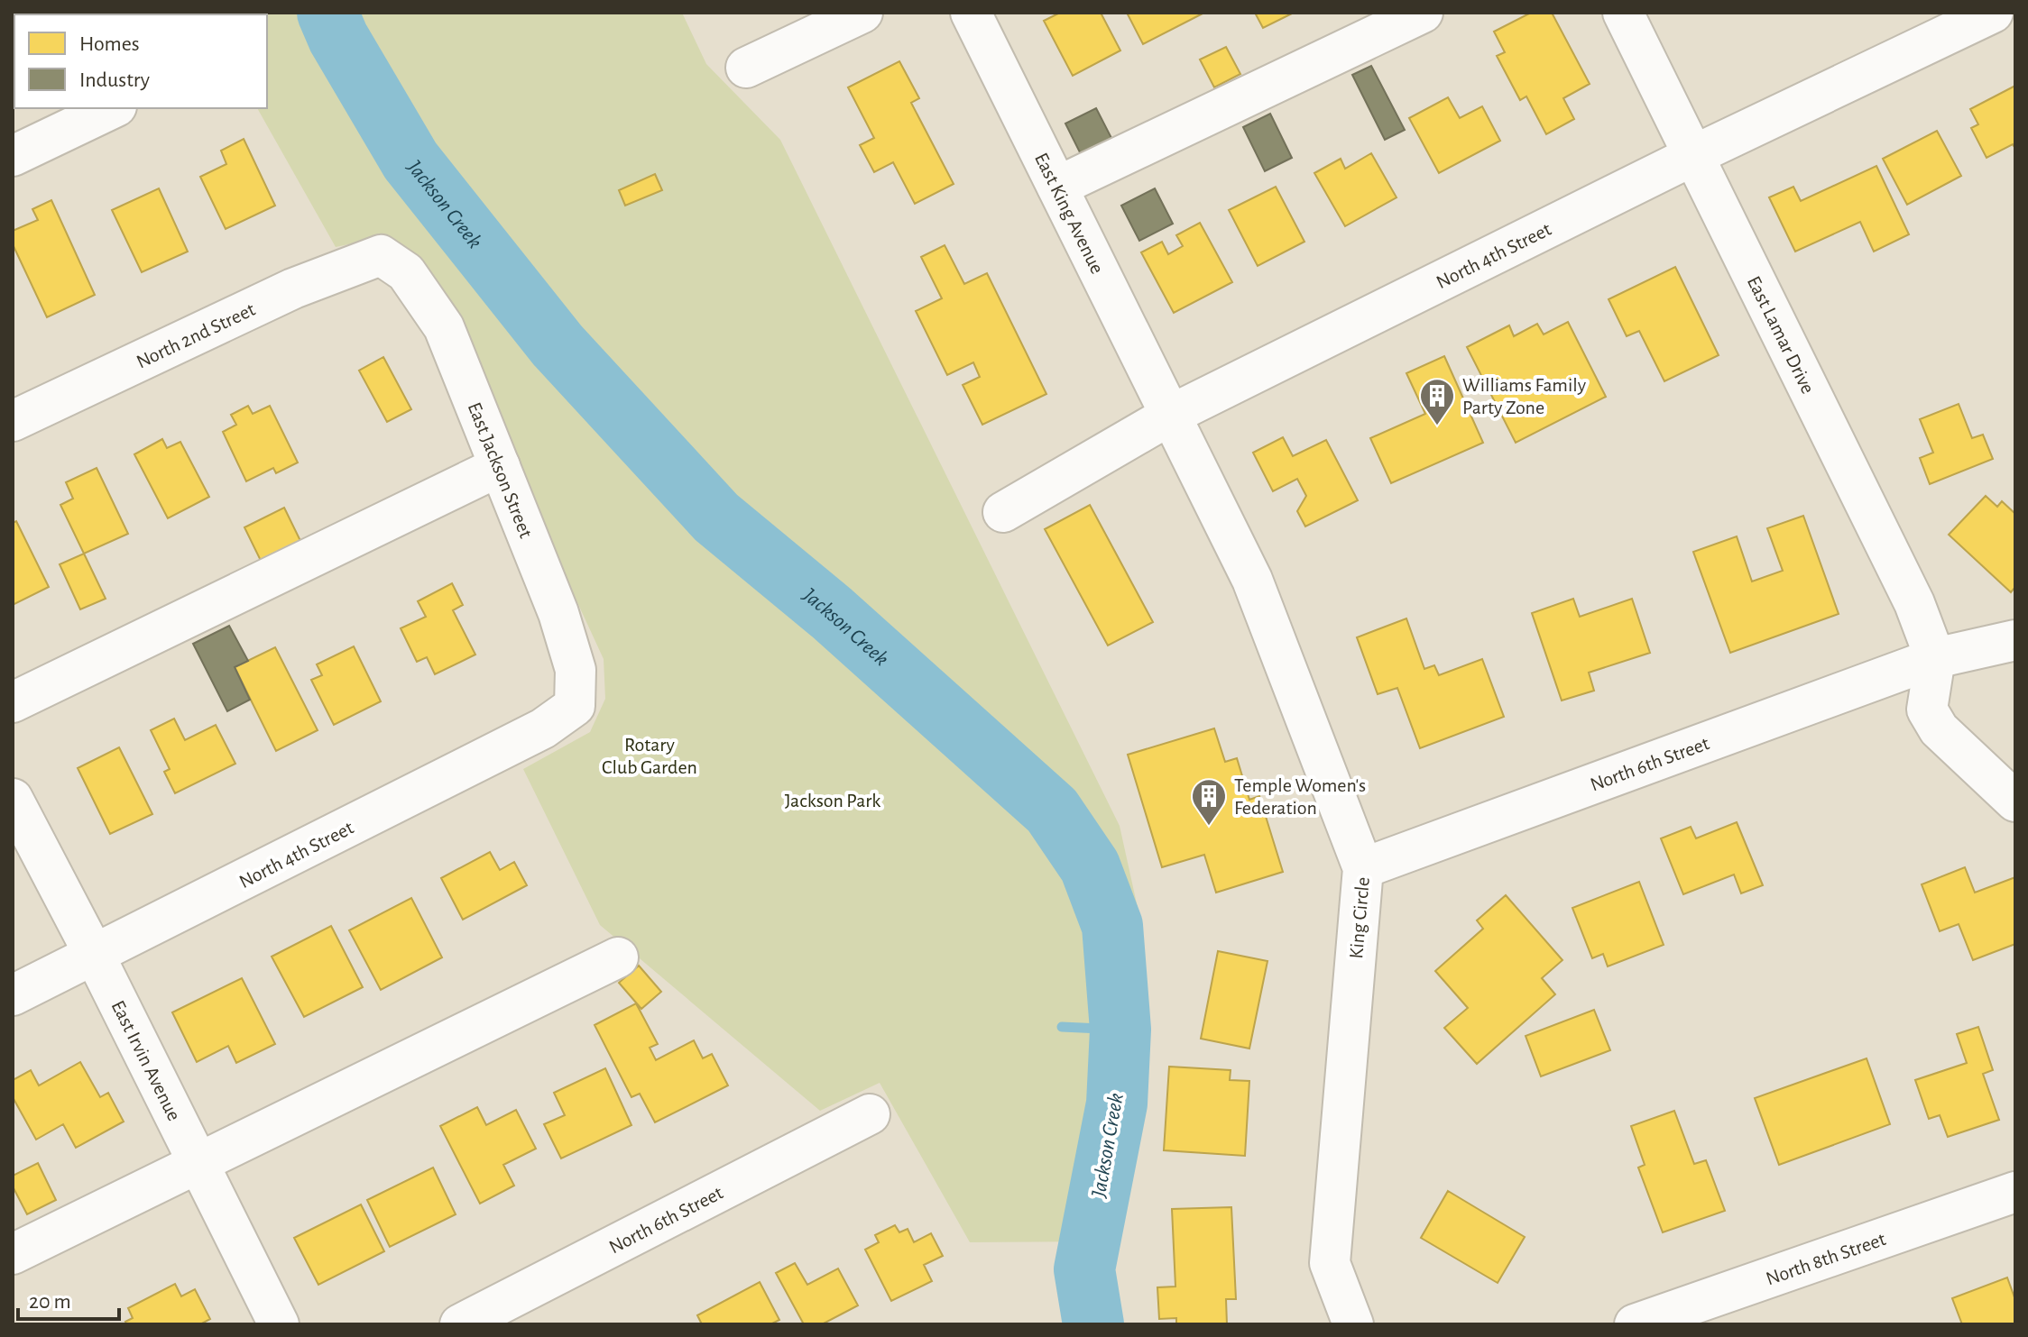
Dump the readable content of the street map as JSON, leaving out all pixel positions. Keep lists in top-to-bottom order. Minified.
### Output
{"streets":{"street":["East King Avenue","North 4th Street","East Lamar Drive","North 2nd Street","East Jackson Street","North 6th Street","King Circle","East Irvin Avenue","North 8th Street"]},"crossings":[["East King Avenue","North 4th Street"],["East King Avenue","King Circle"],["North 4th Street","East Lamar Drive"],["North 4th Street","East Jackson Street"],["North 4th Street","King Circle"],["North 4th Street","East Irvin Avenue"],["East Lamar Drive","North 6th Street"],["North 2nd Street","East Jackson Street"],["North 6th Street","King Circle"]],"water":["Jackson Creek"],"parks":["Rotary Club Garden","Jackson Park"],"places":{"building":["Williams Family Party Zone","Temple Women's Federation"]},"legend":["Homes","Industry"],"scale_bar":"20 m"}
